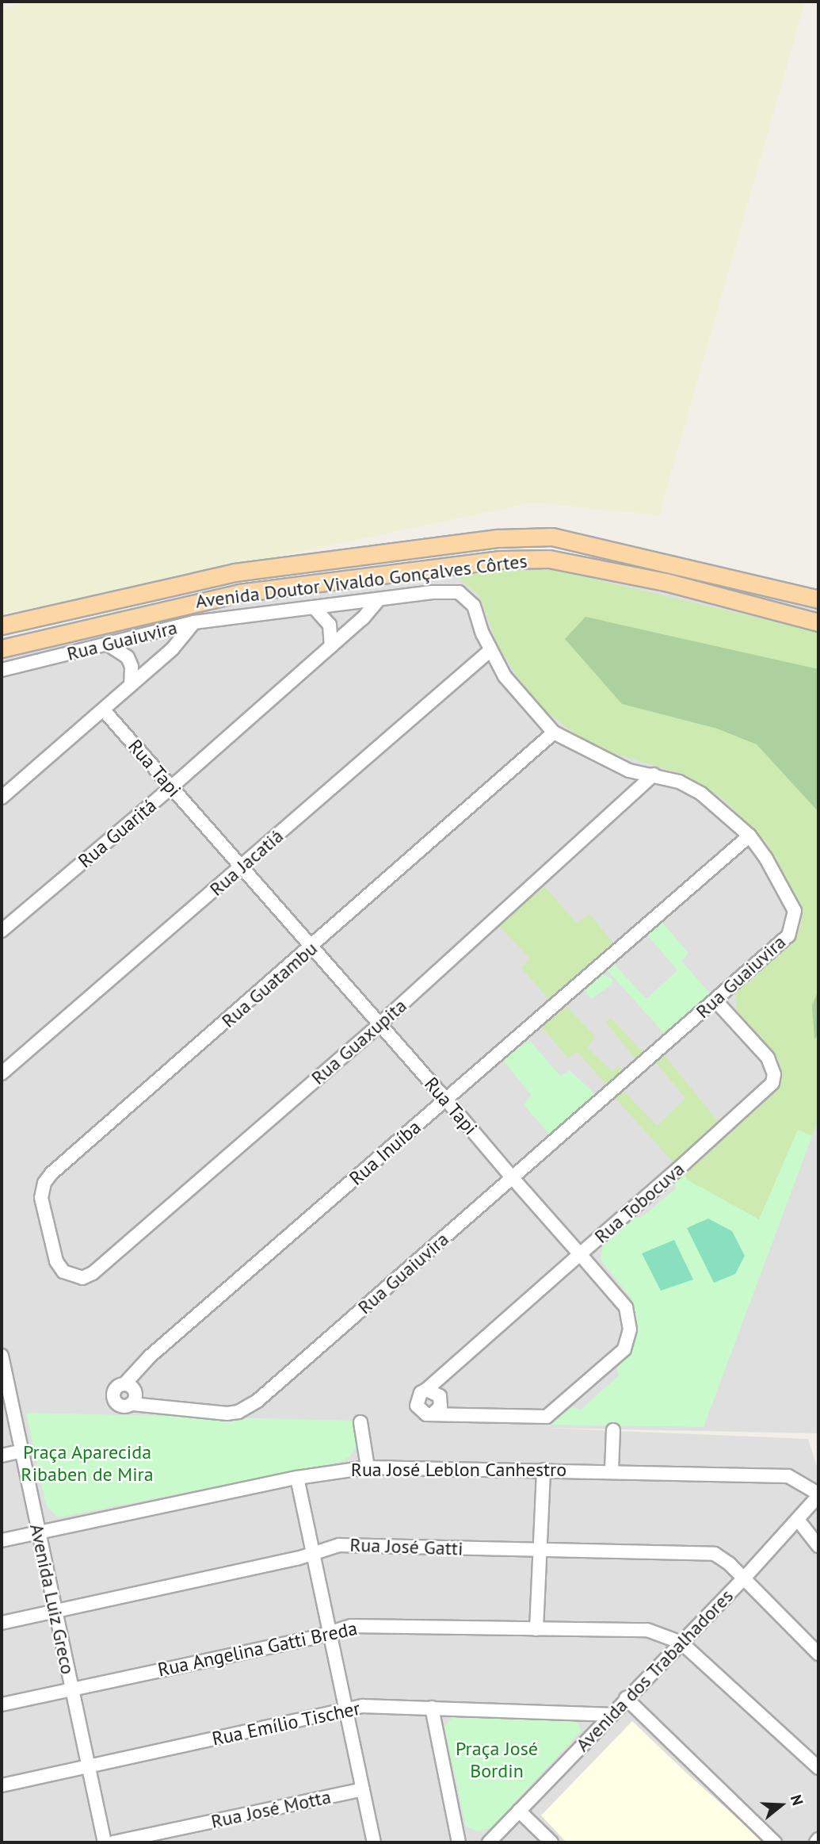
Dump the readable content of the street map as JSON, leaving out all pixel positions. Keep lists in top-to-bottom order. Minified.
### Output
{"streets":{"main road":["Avenida Doutor Vivaldo Gonçalves Côrtes"],"street":["Rua Guaiuvira","Rua Tapi","Rua Guaritá","Rua Jacatiá","Rua Guatambu","Rua Guaxupita","Rua Inuíba","Rua Tobocuva","Rua José Leblon Canhestro","Rua José Gatti","Avenida Luiz Greco","Rua Angelina Gatti Breda","Avenida dos Trabalhadores","Rua Emílio Tischer","Rua José Motta"]},"crossings":[["Rua Guaiuvira","Rua Tapi"],["Rua Guaiuvira","Rua Guaritá"],["Rua Guaiuvira","Rua Jacatiá"],["Rua Guaiuvira","Rua Guatambu"],["Rua Guaiuvira","Rua Guaxupita"],["Rua Guaiuvira","Rua Inuíba"],["Rua Guaiuvira","Rua Tobocuva"],["Rua Tapi","Rua Guaritá"],["Rua Tapi","Rua Jacatiá"],["Rua Tapi","Rua Guatambu"],["Rua Tapi","Rua Guaxupita"],["Rua Tapi","Rua Inuíba"],["Rua Tapi","Rua Tobocuva"],["Rua Guatambu","Rua Guaxupita"],["Rua José Leblon Canhestro","Avenida Luiz Greco"],["Rua José Leblon Canhestro","Avenida dos Trabalhadores"],["Rua José Gatti","Avenida Luiz Greco"],["Rua José Gatti","Avenida dos Trabalhadores"],["Avenida Luiz Greco","Rua Angelina Gatti Breda"],["Avenida Luiz Greco","Rua Emílio Tischer"],["Rua Angelina Gatti Breda","Avenida dos Trabalhadores"],["Avenida dos Trabalhadores","Rua Emílio Tischer"]],"parks":["Praça Aparecida Ribaben de Mira","Praça José Bordin"],"north":"right"}
